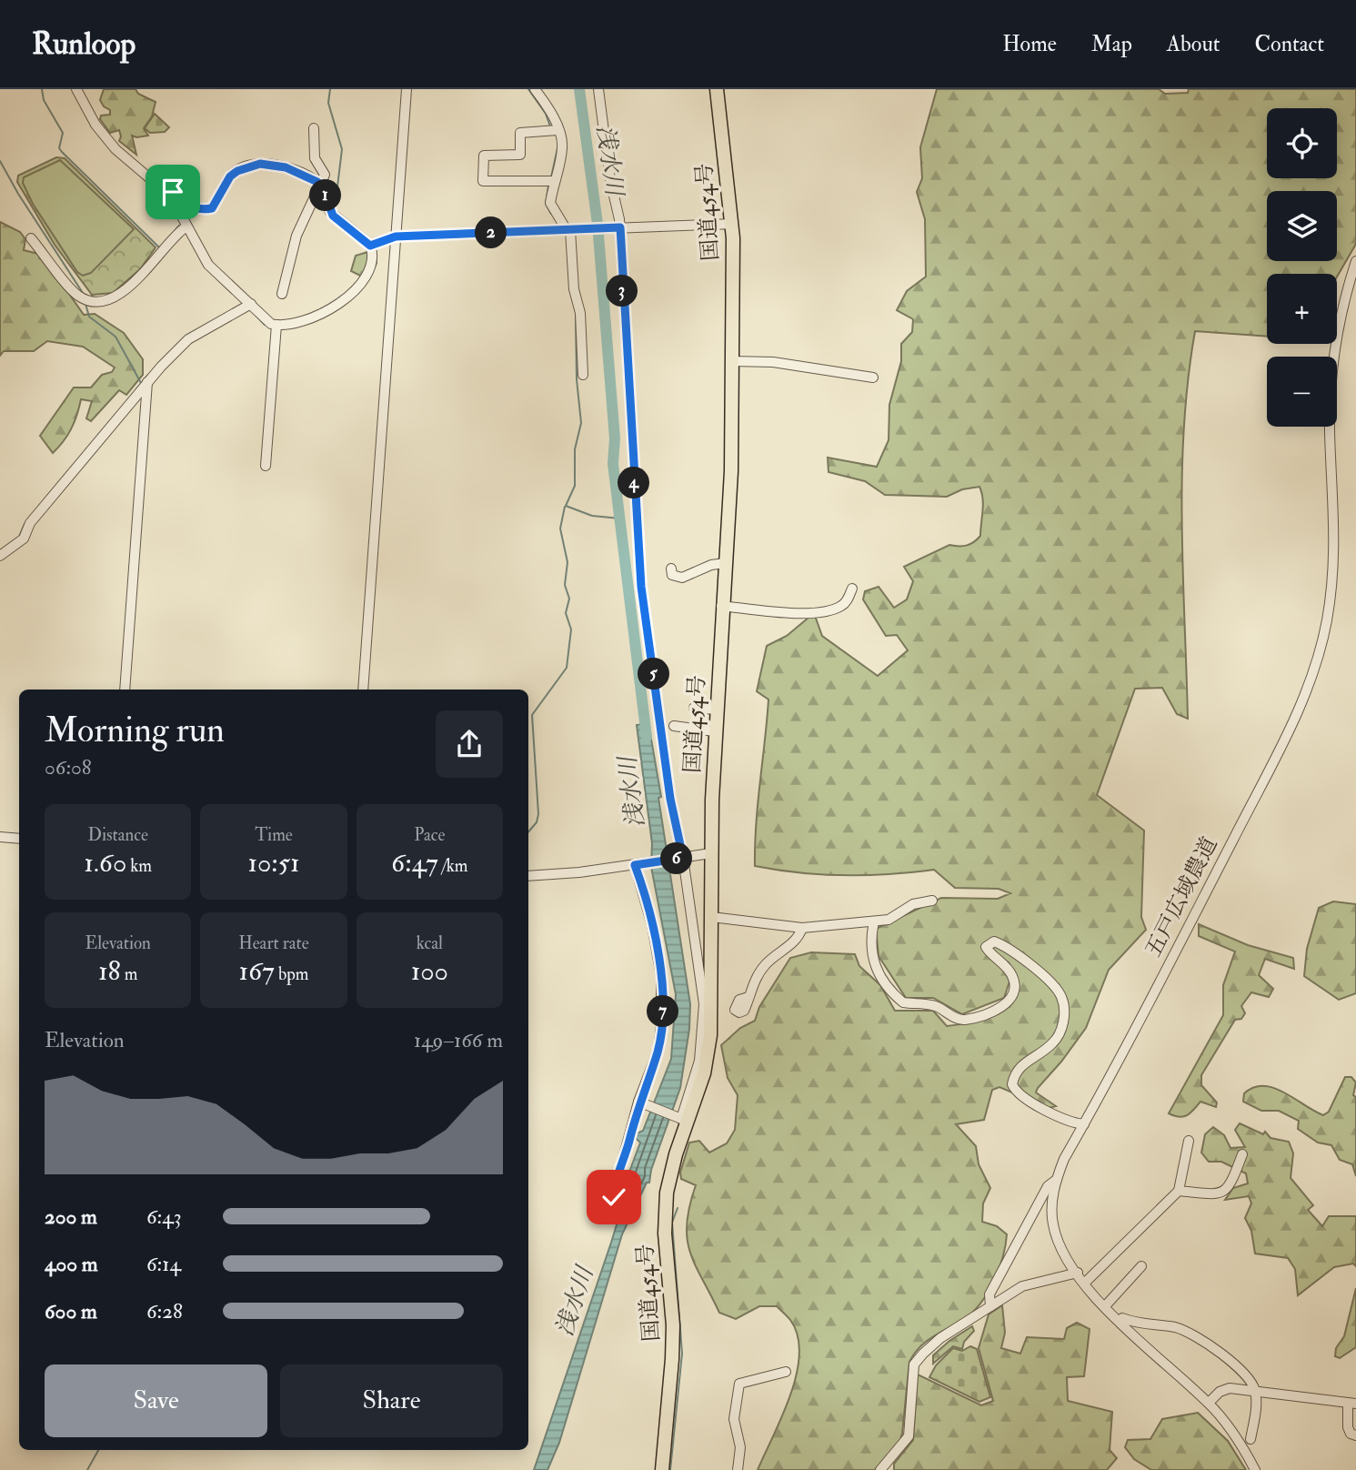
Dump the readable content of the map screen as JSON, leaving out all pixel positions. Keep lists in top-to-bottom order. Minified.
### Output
{"streets":{"highway":["国道454号"],"street":["五戸広域農道"]},"water":["浅水川"],"page":{"header":"Runloop","nav":["Home","Map","About","Contact"],"map_buttons":["+","−"],"pins":["1","2","3","4","5","6","7"],"heading":["Morning run","06:08"],"stats":[["Distance","1.60 km"],["Time","10:51"],["Pace","6:47 /km"],["Elevation","18 m"],["Heart rate","167 bpm"],["kcal","100"]],"chart":["Elevation","149–166 m"],"list":[{"name":"200 m","note":"6:43"},{"name":"400 m","note":"6:14"},{"name":"600 m","note":"6:28"}],"buttons":["Save","Share"]}}
